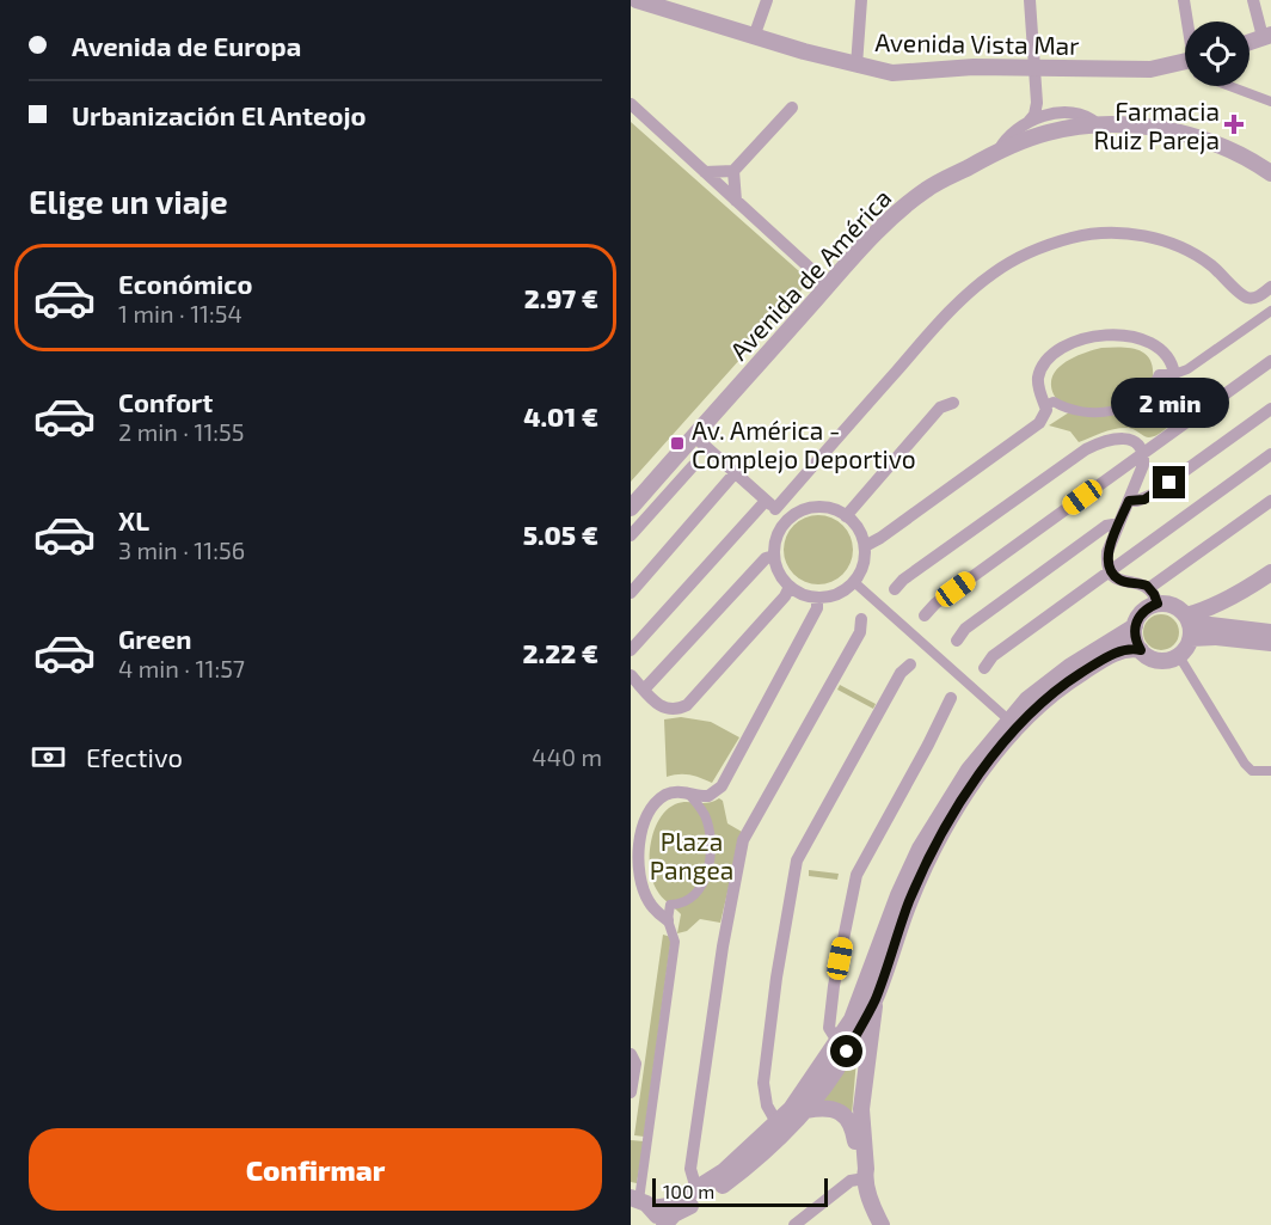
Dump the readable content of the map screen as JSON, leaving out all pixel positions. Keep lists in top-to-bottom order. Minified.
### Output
{"streets":{"street":["Avenida Vista Mar","Avenida de América"]},"parks":["Plaza Pangea"],"places":{"health":["Farmacia Ruiz Pareja"],"transit":["Av. América - Complejo Deportivo"]},"scale_bar":"100 m","page":{"banner":["Avenida de Europa","Urbanización El Anteojo"],"heading":"Elige un viaje","list":[{"name":"Económico","note":"1 min · 11:54","value":"2.97 €"},{"name":"Confort","note":"2 min · 11:55","value":"4.01 €"},{"name":"XL","note":"3 min · 11:56","value":"5.05 €"},{"name":"Green","note":"4 min · 11:57","value":"2.22 €"}],"bubble":"2 min","pay":["Efectivo","440 m"],"buttons":"Confirmar","scale":"100 m"}}
